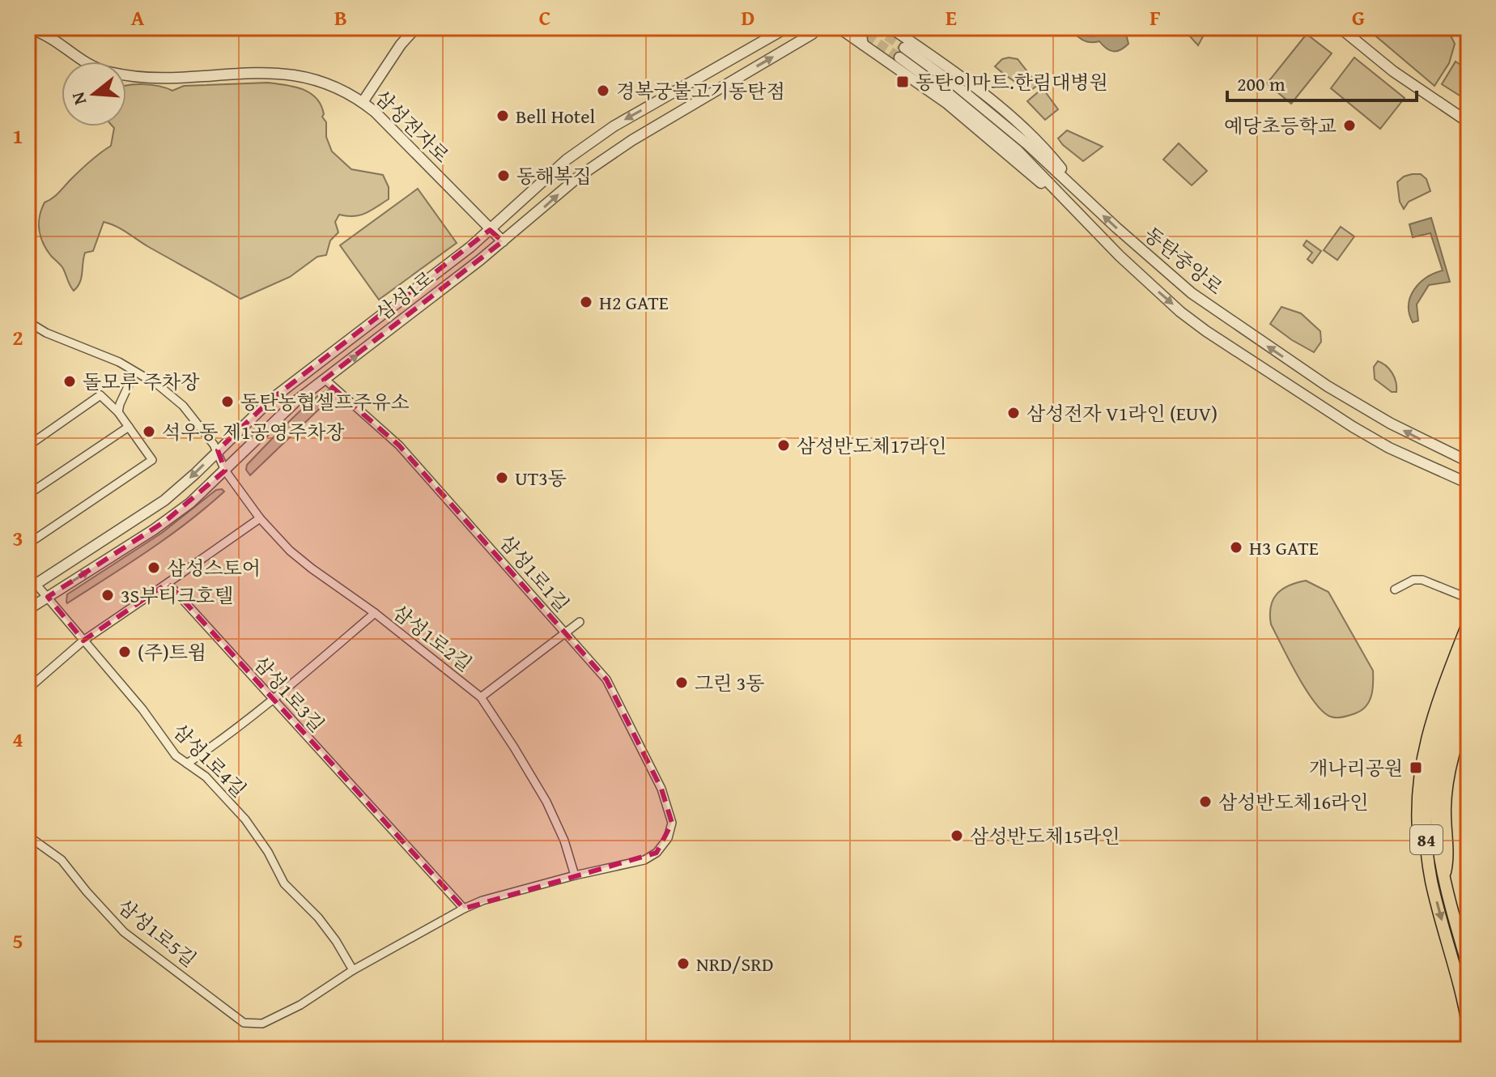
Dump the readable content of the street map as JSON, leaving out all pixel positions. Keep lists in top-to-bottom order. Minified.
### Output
{"streets":{"main road":["84"],"street":["삼성전자로","동탄중앙로","삼성1로","삼성1로1길","삼성1로2길","삼성1로3길","삼성1로4길","삼성1로5길"]},"crossings":[["삼성전자로","삼성1로"],["삼성1로","삼성1로1길"],["삼성1로","삼성1로2길"],["삼성1로","삼성1로4길"],["삼성1로1길","삼성1로2길"],["삼성1로4길","삼성1로5길"]],"places":{"transit":["동탄이마트.한림대병원","개나리공원"],"other":["경복궁불고기동탄점","Bell Hotel","예당초등학교","동해복집","H2 GATE","돌모루 주차장","동탄농협셀프주유소","삼성전자 V1라인 (EUV)","석우동 제1공영주차장","삼성반도체17라인","UT3동","H3 GATE","삼성스토어","3S부티크호텔","(주)트윔","그린 3동","삼성반도체16라인","삼성반도체15라인","NRD/SRD"]},"scale_bar":"200 m","north":"left","grid":{"columns":["A","B","C","D","E","F","G"],"rows":["1","2","3","4","5"]}}
